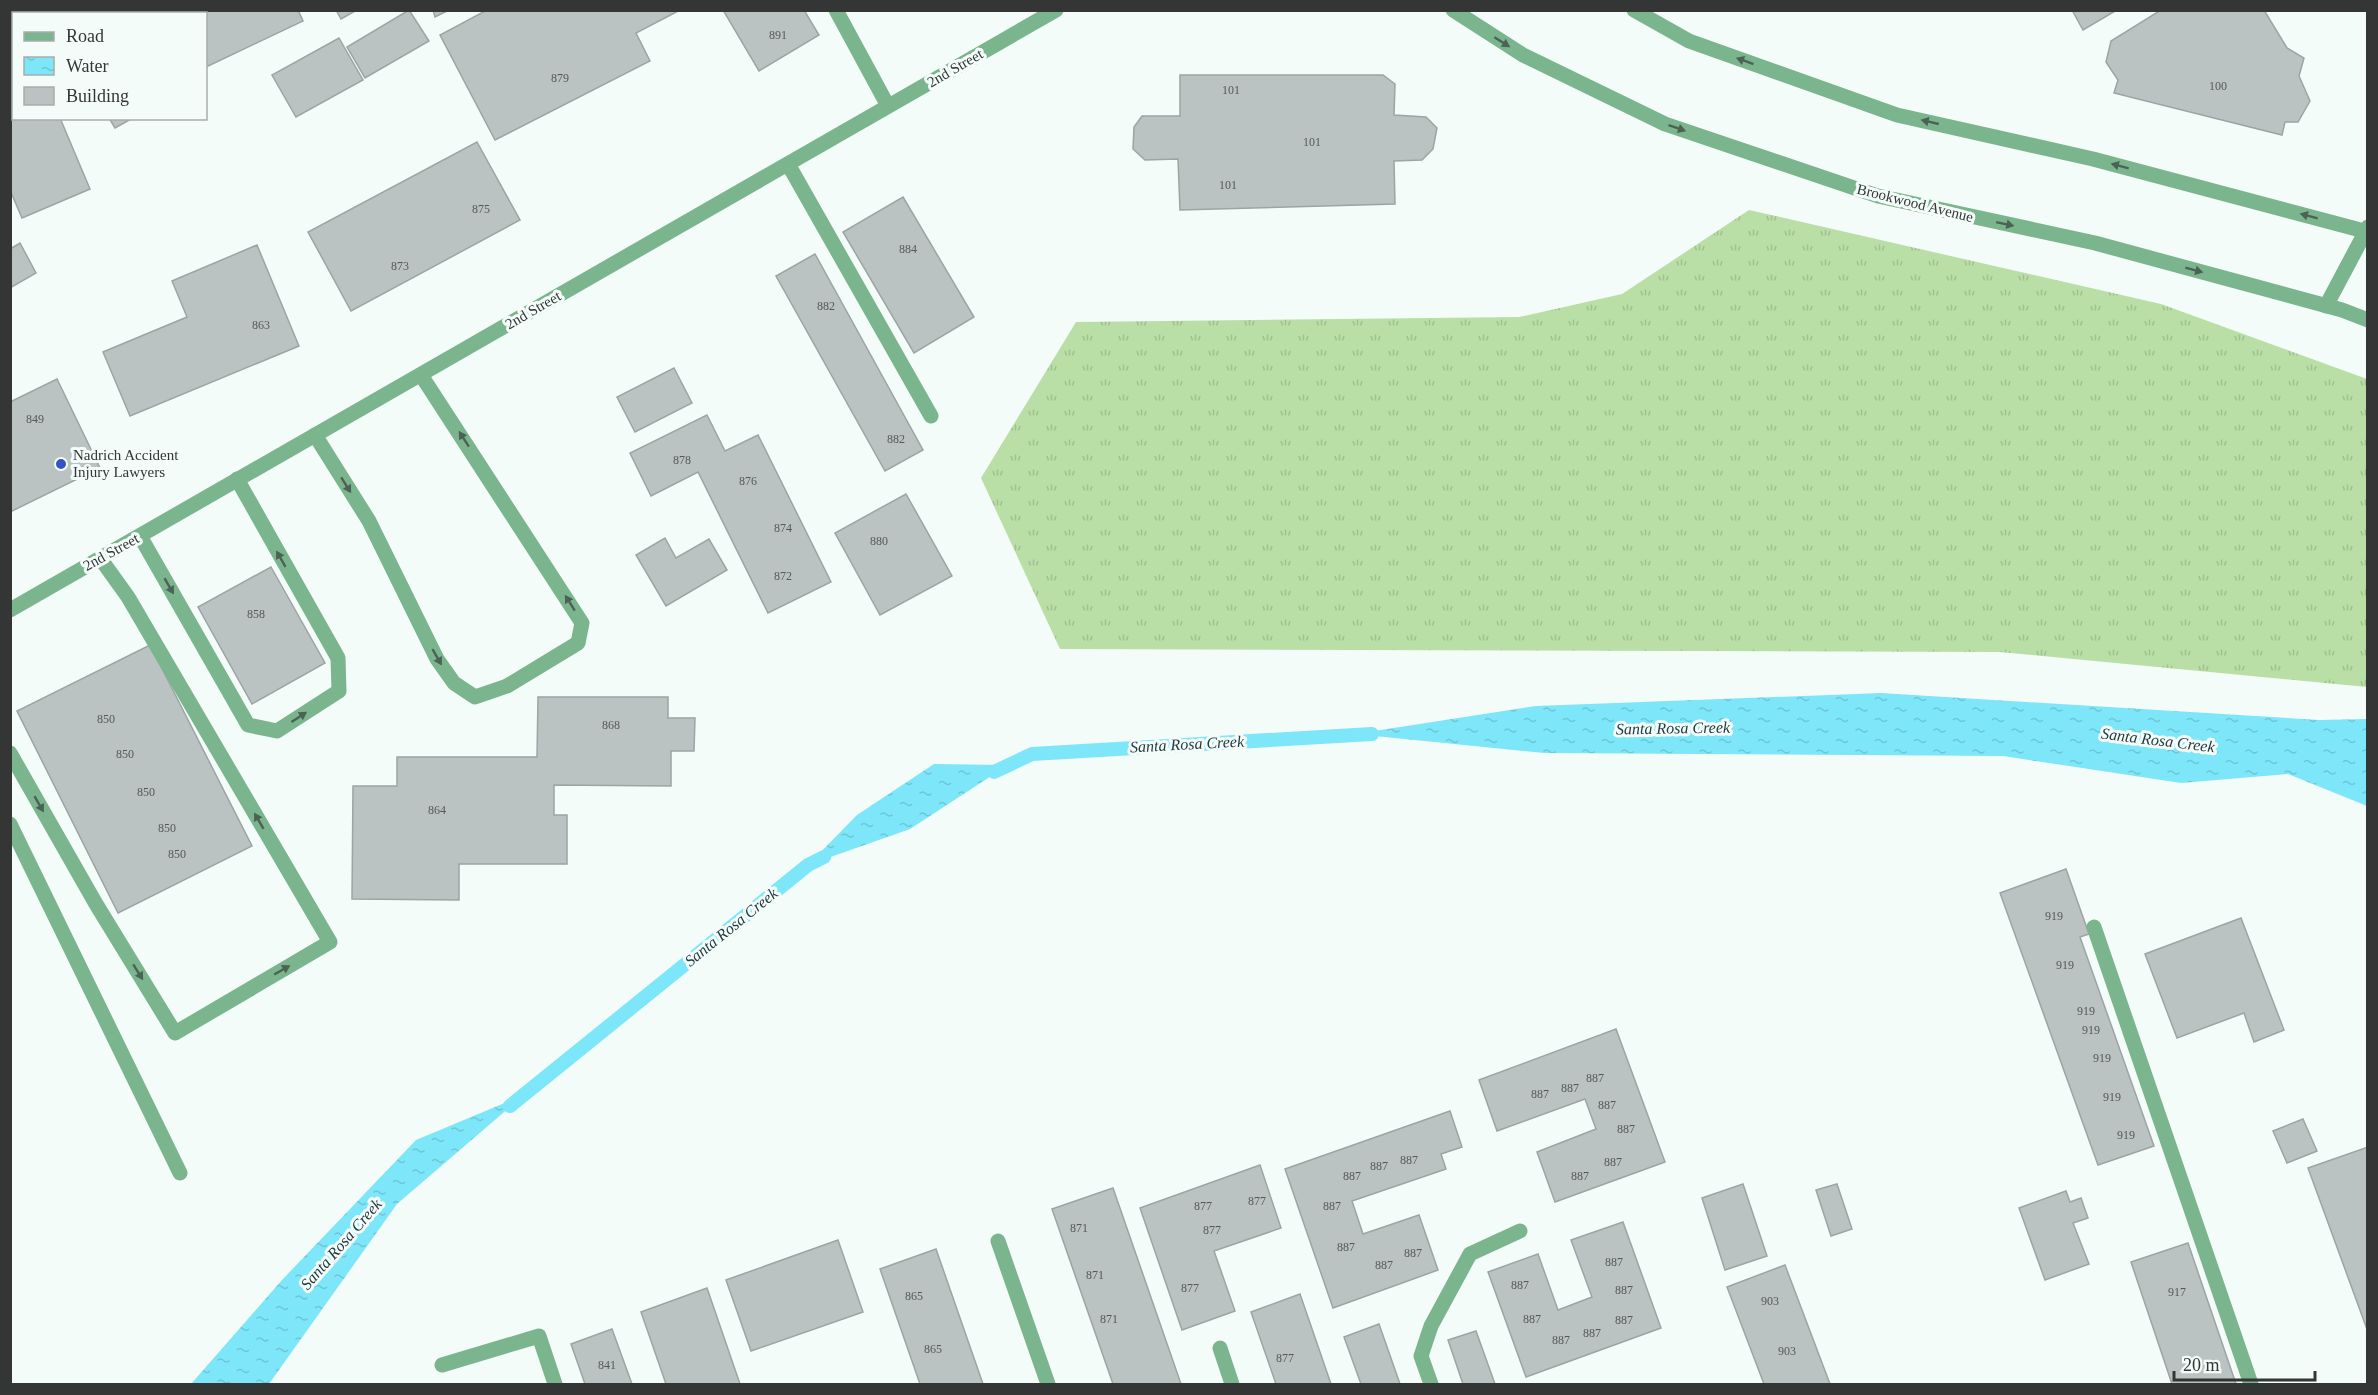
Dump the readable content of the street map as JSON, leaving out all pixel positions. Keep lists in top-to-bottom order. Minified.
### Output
{"streets":{"street":["2nd Street","Brookwood Avenue"]},"water":["Santa Rosa Creek"],"places":["Nadrich Accident Injury Lawyers"],"house_numbers":["891","879","100","101","101","101","875","884","873","882","863","849","882","878","876","874","880","872","858","850","868","850","850","864","850","850","919","919","919","919","919","887","887","887","919","887","887","919","887","887","887","887","887","877","877","887","871","877","887","887","887","887","871","887","877","887","917","865","903","871","887","887","887","887","865","903","877","841"],"legend":["Road","Water","Building"],"scale_bar":"20 m"}
